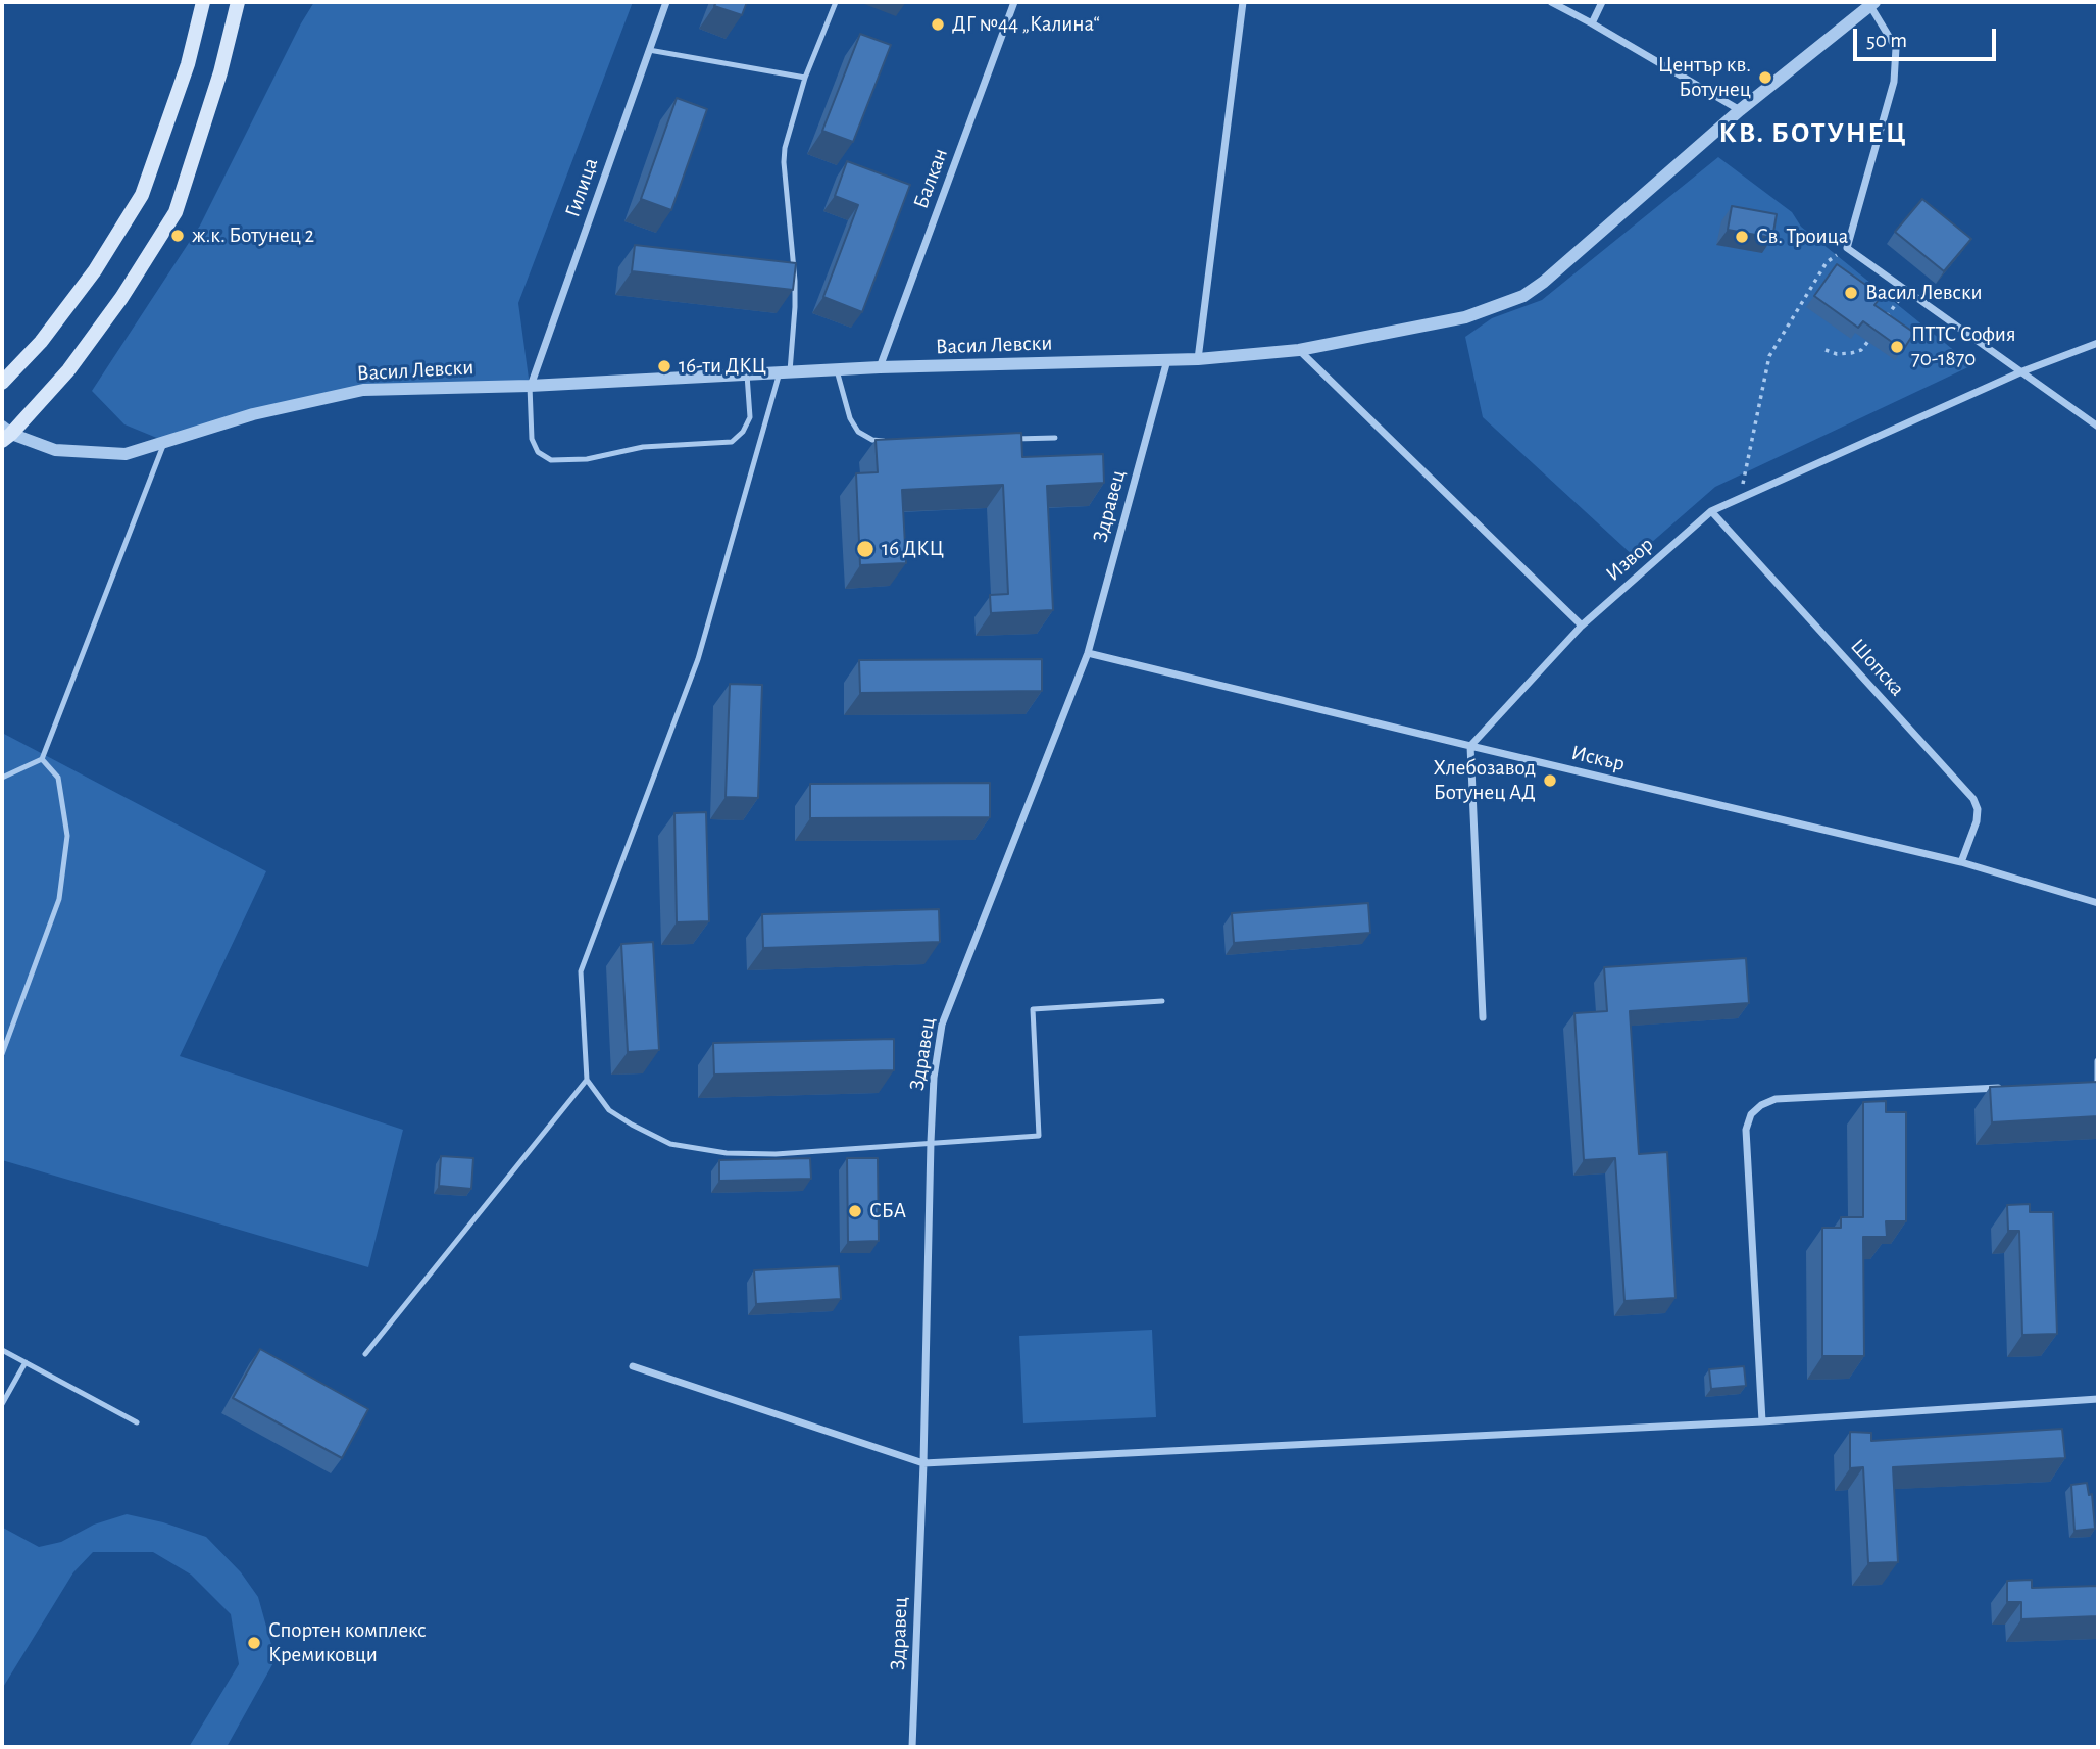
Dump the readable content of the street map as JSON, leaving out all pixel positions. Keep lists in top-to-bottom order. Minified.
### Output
{"streets":{"street":["Балкан","Гилица","Васил Левски","Здравец","Извор","Шопска","Искър"]},"crossings":[["Балкан","Васил Левски"],["Гилица","Васил Левски"],["Васил Левски","Здравец"],["Здравец","Искър"],["Извор","Шопска"],["Извор","Искър"],["Шопска","Искър"]],"districts":["КВ. БОТУНЕЦ"],"places":["ДГ №44 „Калина“","Център кв. Ботунец","ж.к. Ботунец 2","Св. Троица","Васил Левски","ПТТС София 70-1870","16-ти ДКЦ","16 ДКЦ","Хлебозавод Ботунец АД","СБА","Спортен комплекс Кремиковци"],"scale_bar":"50 m"}
